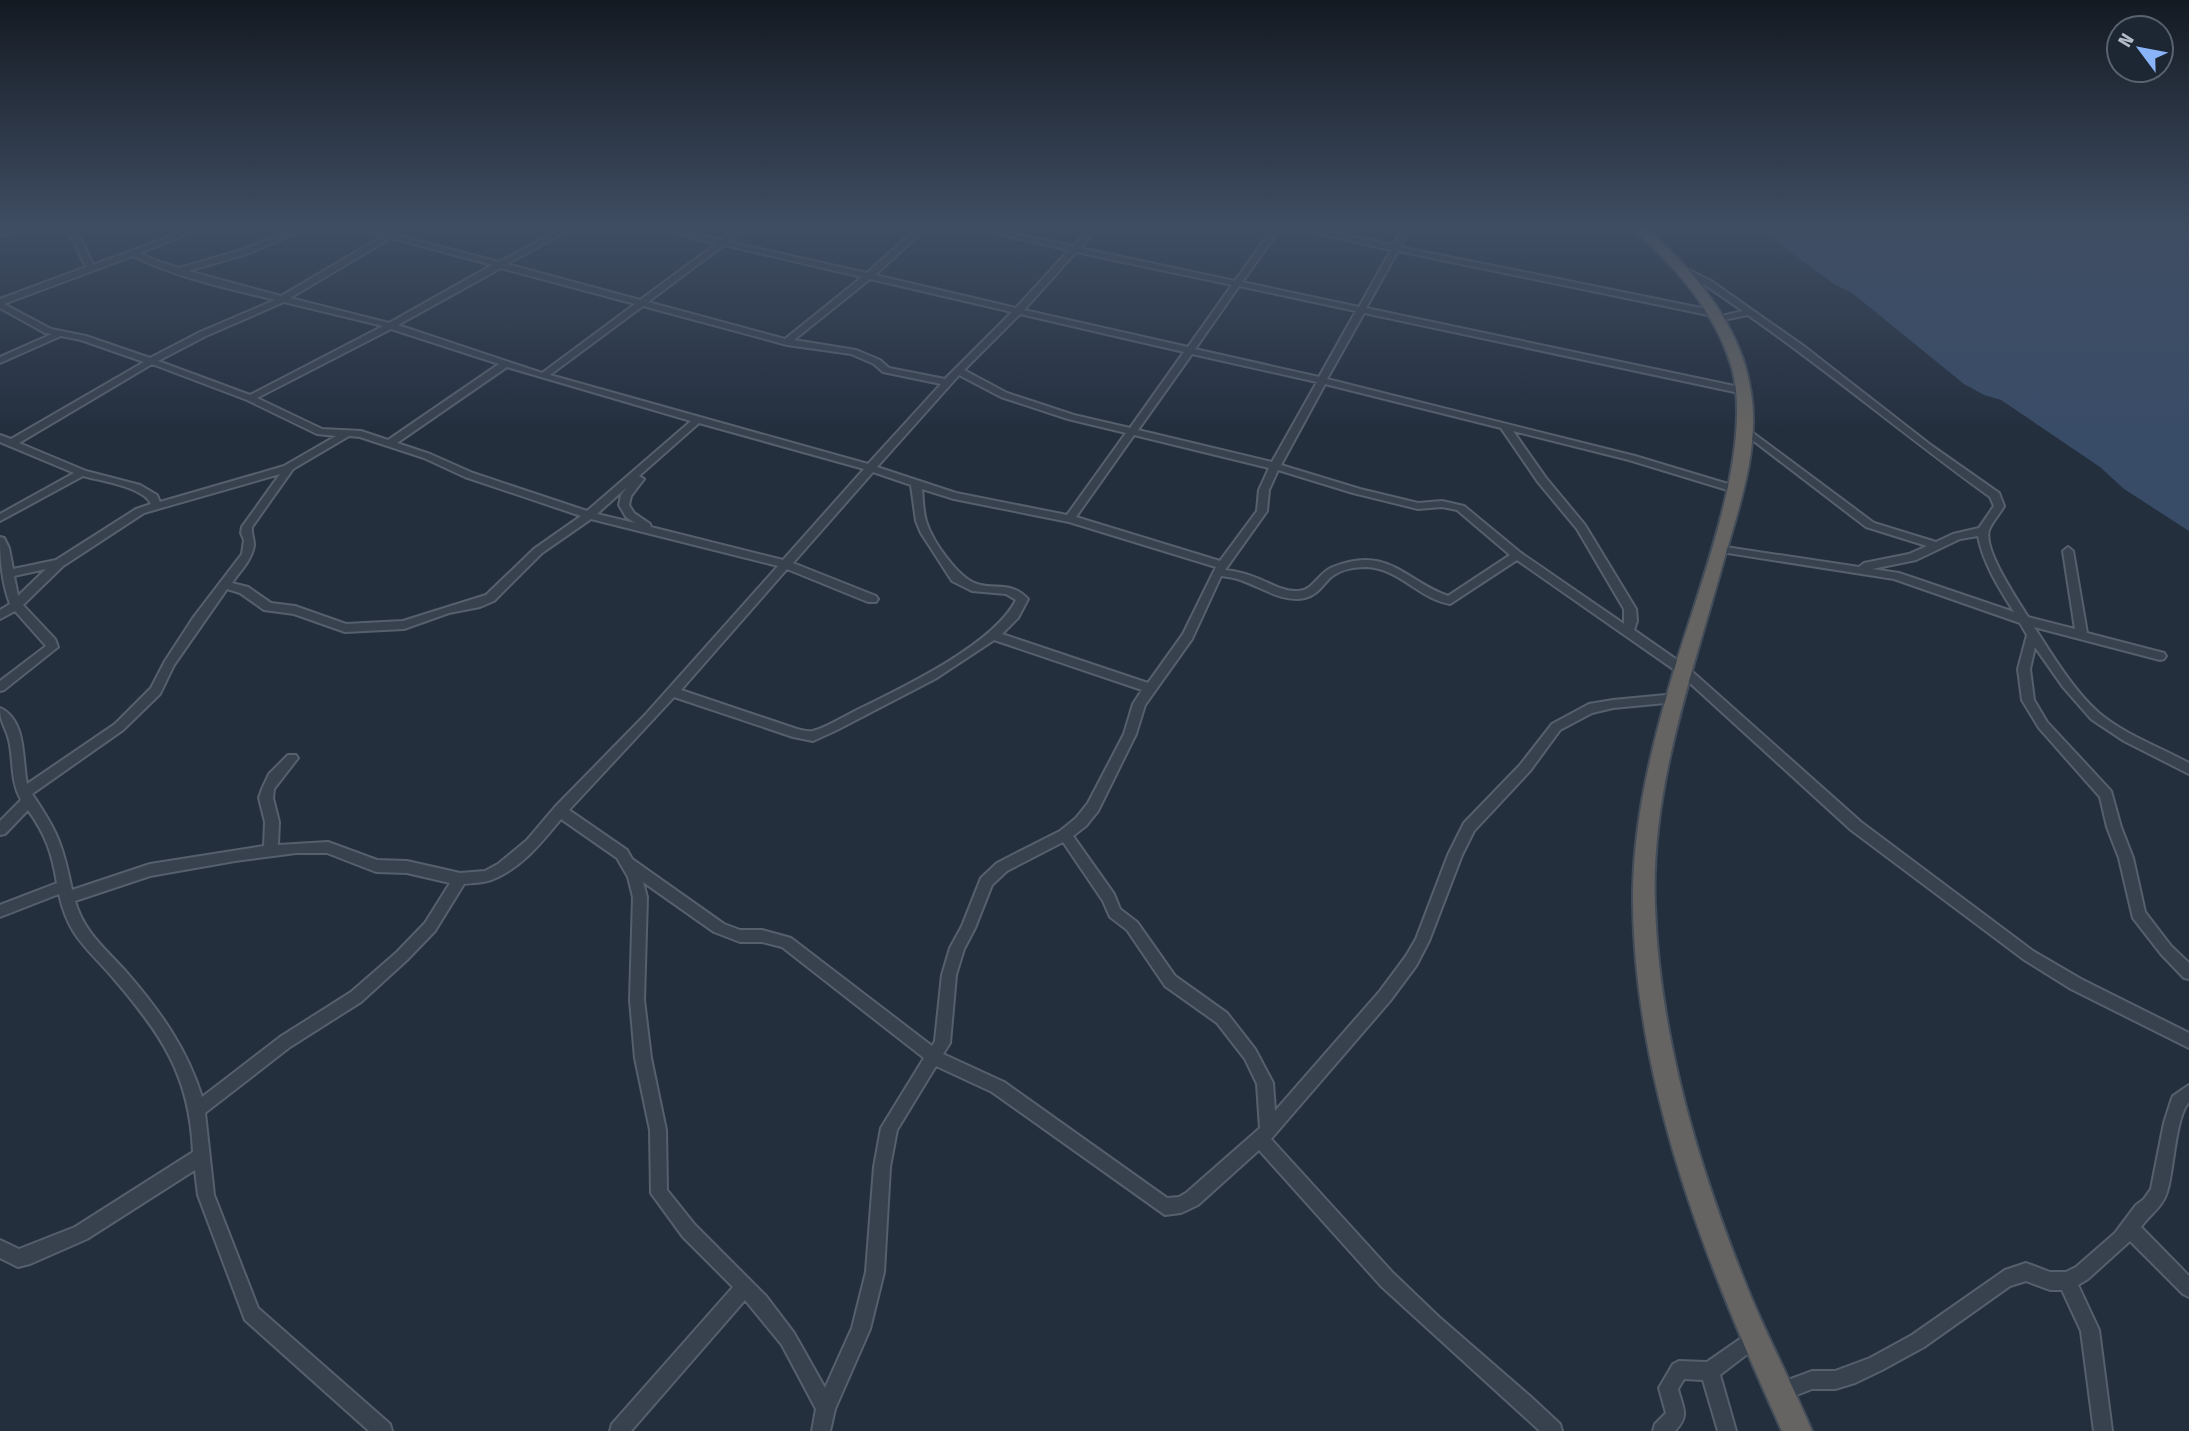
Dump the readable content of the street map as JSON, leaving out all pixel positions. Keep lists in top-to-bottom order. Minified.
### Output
{"north":"top left"}
